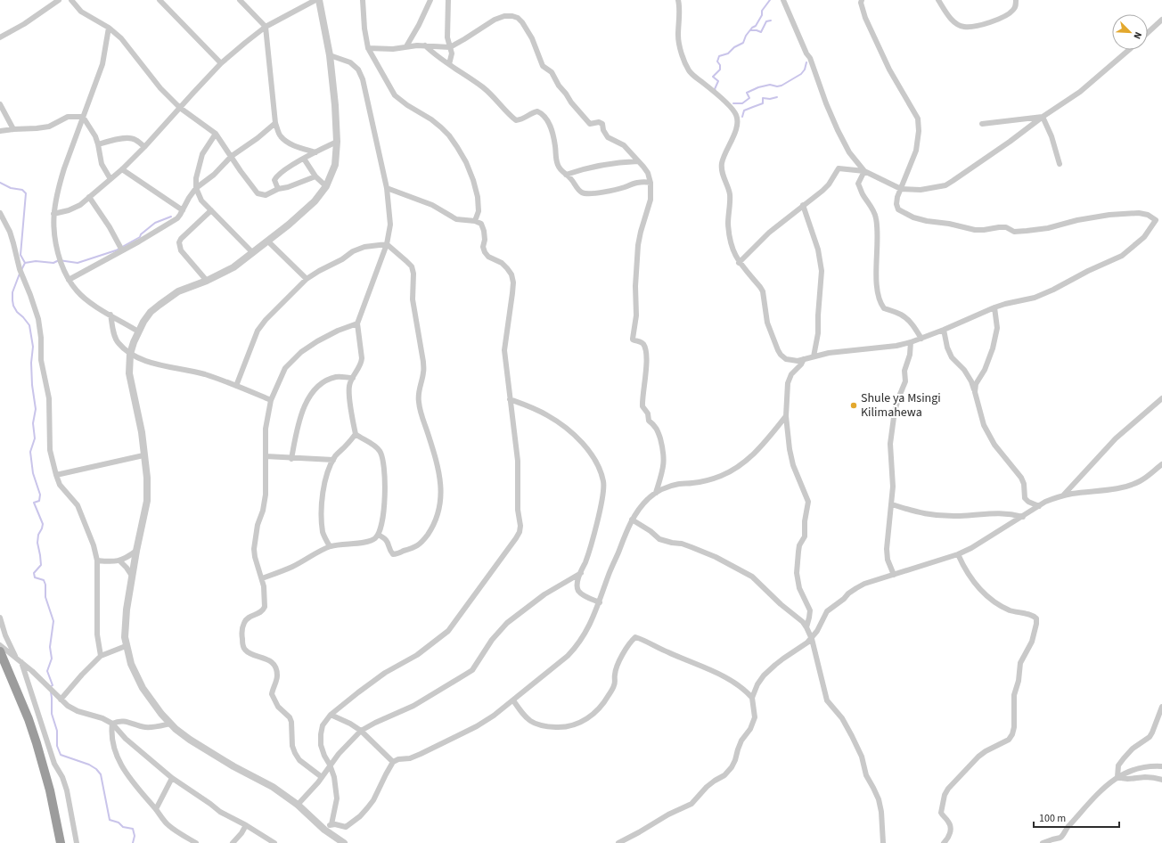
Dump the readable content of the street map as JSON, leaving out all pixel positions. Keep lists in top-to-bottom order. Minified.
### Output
{"places":["Shule ya Msingi Kilimahewa"],"scale_bar":"100 m","north":"bottom right"}
